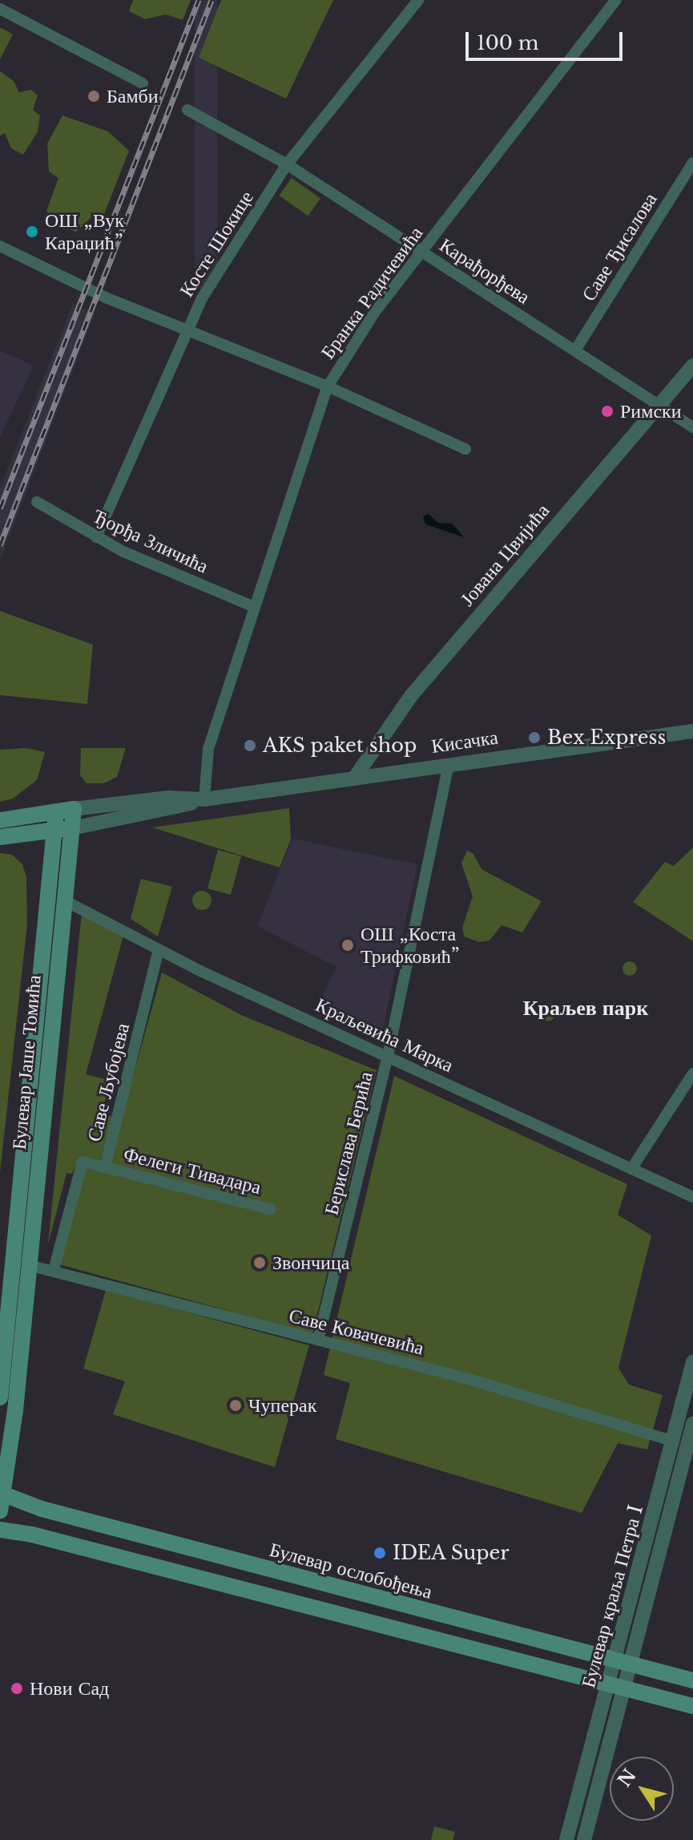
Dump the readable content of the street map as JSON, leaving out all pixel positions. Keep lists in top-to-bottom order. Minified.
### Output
{"streets":{"main road":["Кисачка","Булевар Јаше Томића","Булевар ослобођења"],"street":["Косте Шокице","Саве Ђисалова","Карађорђева","Бранка Радичевића","Ђорђа Зличића","Јована Цвијића","Краљевића Марка","Саве Љубојева","Берислава Берића","Фелеги Тивадара","Саве Ковачевића","Булевар краља Петра I"]},"crossings":[["Косте Шокице","Карађорђева"],["Косте Шокице","Ђорђа Зличића"],["Саве Ђисалова","Карађорђева"],["Карађорђева","Бранка Радичевића"],["Карађорђева","Јована Цвијића"],["Бранка Радичевића","Ђорђа Зличића"],["Бранка Радичевића","Кисачка"],["Јована Цвијића","Кисачка"],["Кисачка","Булевар Јаше Томића"],["Кисачка","Берислава Берића"],["Краљевића Марка","Булевар Јаше Томића"],["Краљевића Марка","Саве Љубојева"],["Краљевића Марка","Берислава Берића"],["Булевар Јаше Томића","Саве Ковачевића"],["Булевар Јаше Томића","Булевар ослобођења"],["Саве Љубојева","Фелеги Тивадара"],["Саве Љубојева","Саве Ковачевића"],["Берислава Берића","Саве Ковачевића"],["Саве Ковачевића","Булевар краља Петра I"],["Булевар ослобођења","Булевар краља Петра I"]],"districts":["Краљев парк"],"places":["Бамби","ОШ „Вук Караџић”","Римски","Bex Express","AKS paket shop","ОШ „Коста Трифковић”","Звончица","Чуперак","IDEA Super","Нови Сад"],"scale_bar":"100 m","north":"top left"}
